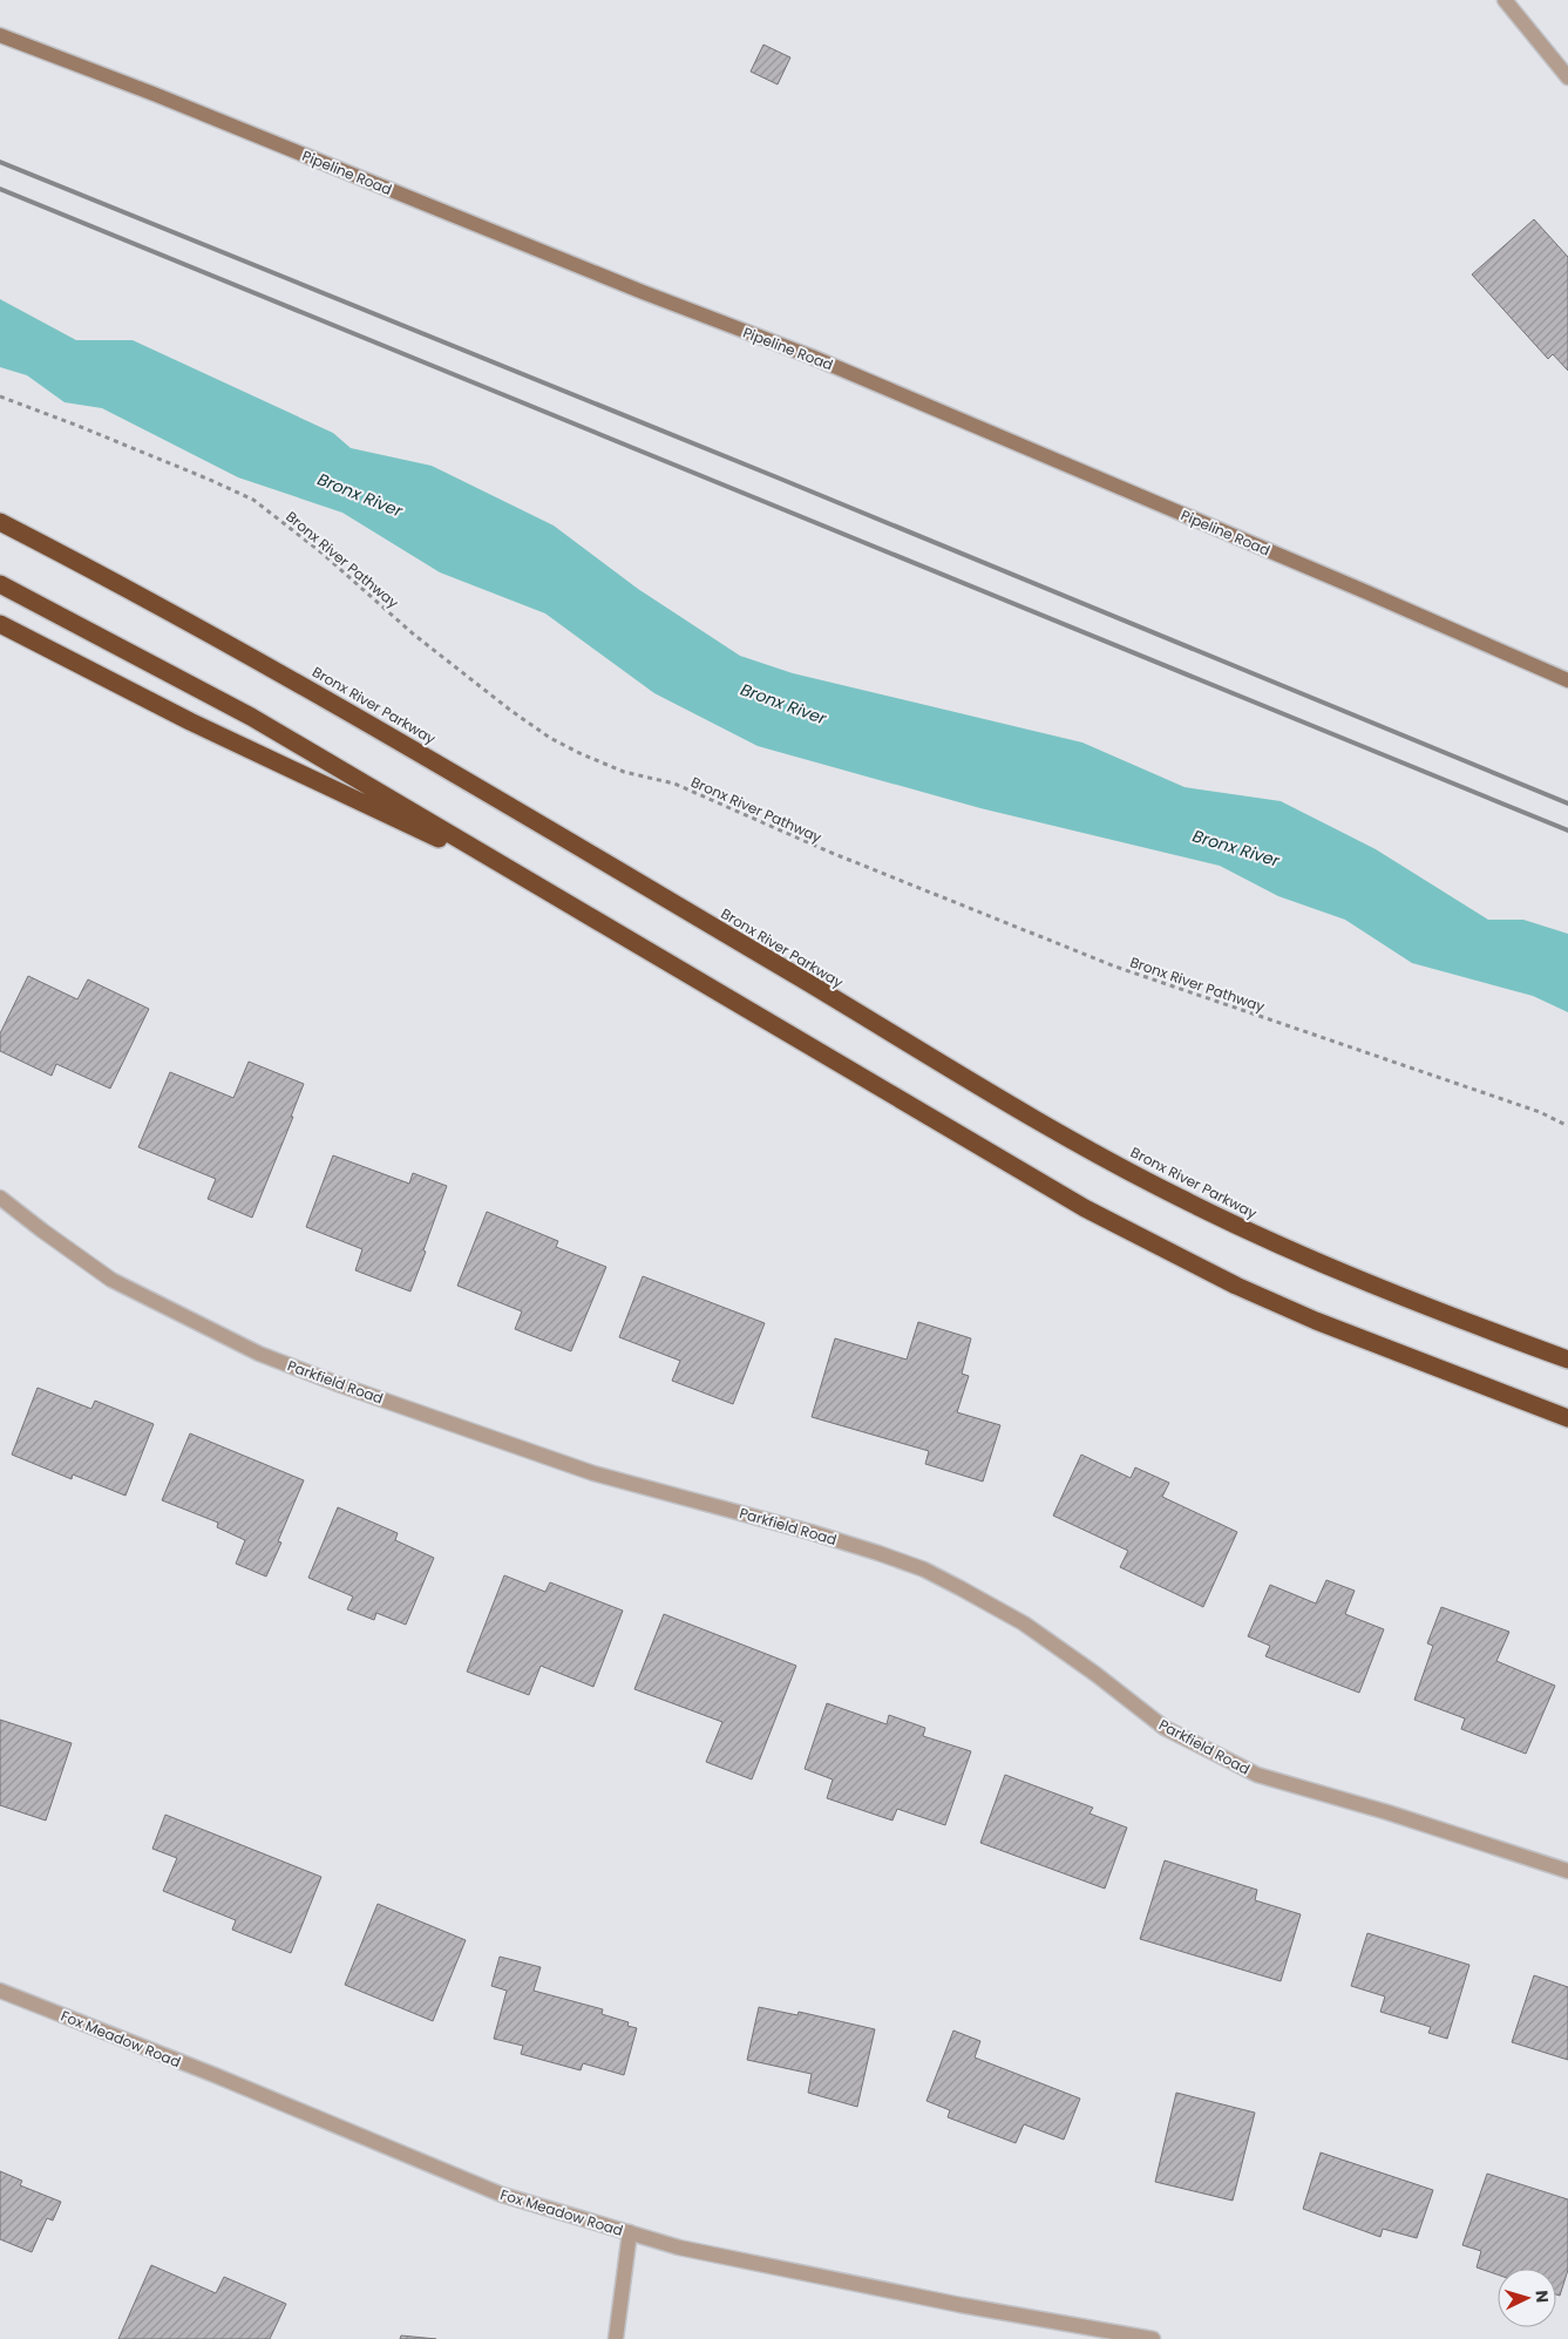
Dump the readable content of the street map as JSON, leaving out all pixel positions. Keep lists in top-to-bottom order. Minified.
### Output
{"streets":{"highway":["Bronx River Parkway"],"street":["Pipeline Road","Parkfield Road","Fox Meadow Road"],"path":["Bronx River Pathway"]},"water":["Bronx River"],"north":"right"}
